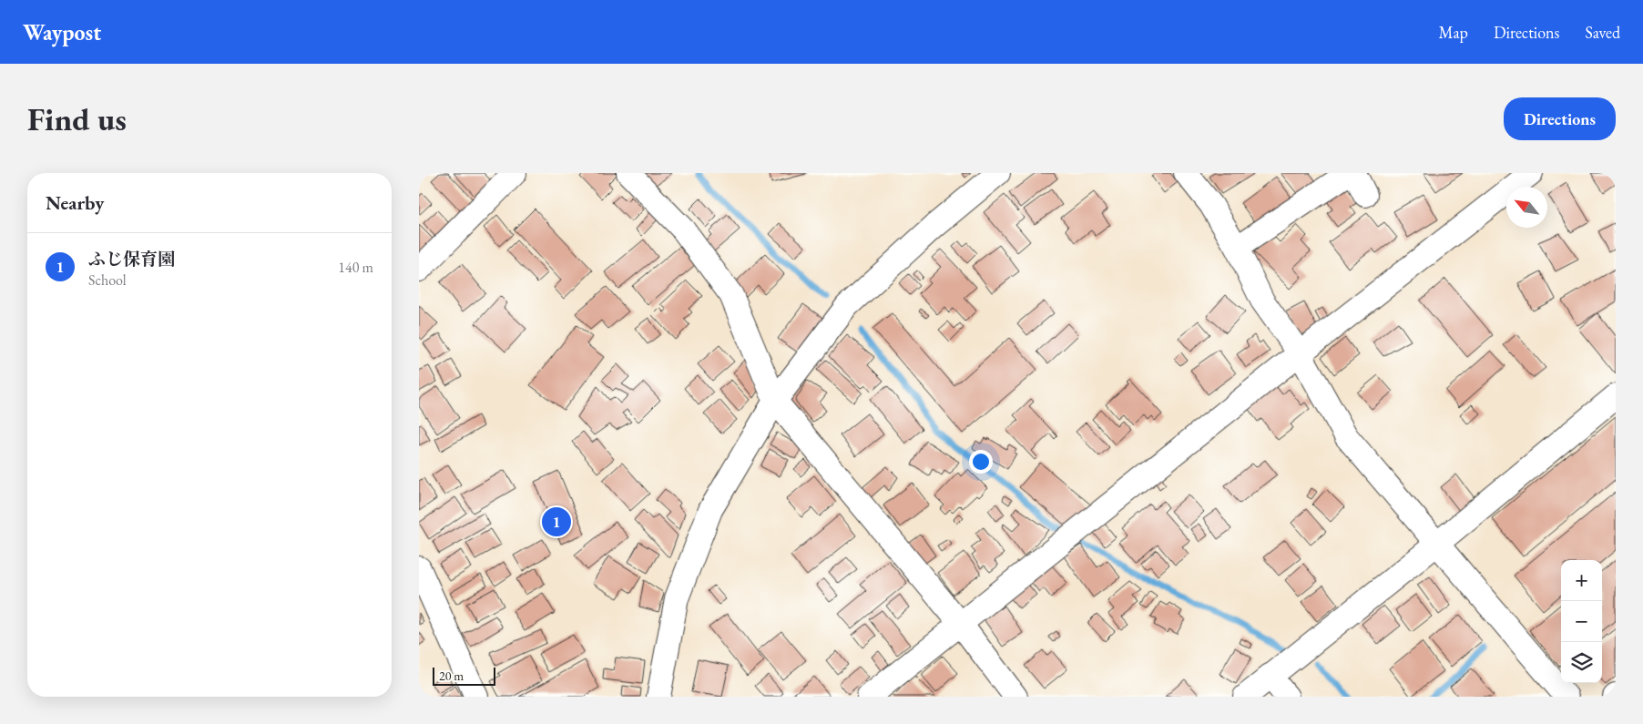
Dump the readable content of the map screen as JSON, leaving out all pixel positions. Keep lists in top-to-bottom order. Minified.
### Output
{"scale_bar":"20 m","north":"top left","page":{"header":"Waypost","nav":["Map","Directions","Saved"],"buttons":"Directions","title":"Find us","heading":"Nearby","list":[{"mark":"1","name":"ふじ保育園","note":"School","value":"140 m"}],"pins":"1","map_buttons":["+","−"],"scale":"20 m"}}
